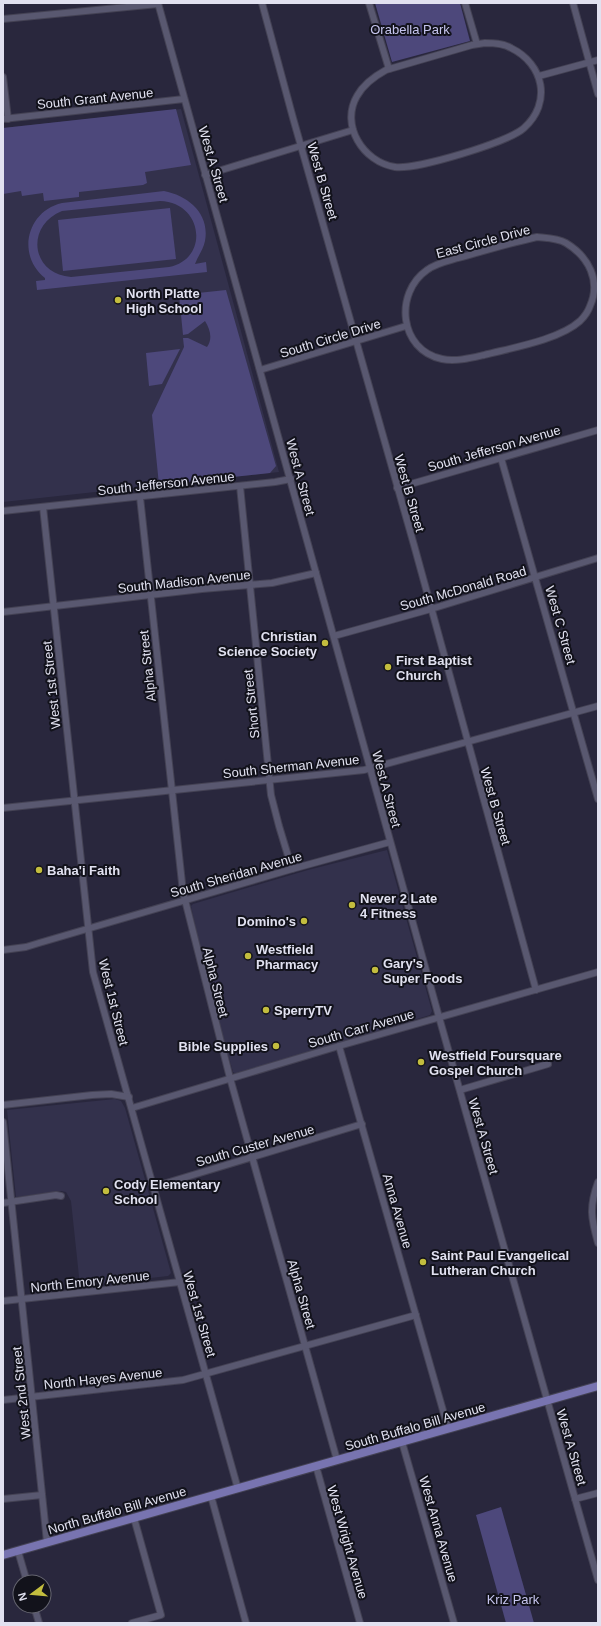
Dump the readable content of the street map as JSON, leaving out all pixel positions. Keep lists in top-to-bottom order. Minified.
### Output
{"streets":{"main road":["South Buffalo Bill Avenue","North Buffalo Bill Avenue"],"street":["South Grant Avenue","West A Street","West B Street","East Circle Drive","South Circle Drive","South Jefferson Avenue","South Madison Avenue","South McDonald Road","West C Street","Alpha Street","West 1st Street","Short Street","South Sherman Avenue","South Sheridan Avenue","South Carr Avenue","South Custer Avenue","Anna Avenue","North Emory Avenue","North Hayes Avenue","West 2nd Street","West Anna Avenue","West Wright Avenue"]},"crossings":[["South Grant Avenue","West A Street"],["West A Street","South Circle Drive"],["West A Street","South Jefferson Avenue"],["West A Street","South Madison Avenue"],["West A Street","South McDonald Road"],["West A Street","South Sherman Avenue"],["West A Street","South Sheridan Avenue"],["West A Street","South Carr Avenue"],["West A Street","South Buffalo Bill Avenue"],["West B Street","South Circle Drive"],["West B Street","South Jefferson Avenue"],["West B Street","South McDonald Road"],["West B Street","South Sherman Avenue"],["West B Street","South Carr Avenue"],["East Circle Drive","South Circle Drive"],["South Jefferson Avenue","West C Street"],["South Jefferson Avenue","Alpha Street"],["South Jefferson Avenue","West 1st Street"],["South Jefferson Avenue","Short Street"],["South Madison Avenue","Alpha Street"],["South Madison Avenue","West 1st Street"],["South Madison Avenue","Short Street"],["South McDonald Road","West C Street"],["West C Street","South Sherman Avenue"],["Alpha Street","South Sherman Avenue"],["Alpha Street","South Sheridan Avenue"],["Alpha Street","South Carr Avenue"],["Alpha Street","South Custer Avenue"],["Alpha Street","North Hayes Avenue"],["Alpha Street","South Buffalo Bill Avenue"],["West 1st Street","South Sherman Avenue"],["West 1st Street","South Sheridan Avenue"],["West 1st Street","South Carr Avenue"],["West 1st Street","South Custer Avenue"],["West 1st Street","North Emory Avenue"],["West 1st Street","North Hayes Avenue"],["West 1st Street","South Buffalo Bill Avenue"],["West 1st Street","North Buffalo Bill Avenue"],["Short Street","South Sherman Avenue"],["Short Street","South Sheridan Avenue"],["South Carr Avenue","Anna Avenue"],["South Custer Avenue","Anna Avenue"],["Anna Avenue","North Hayes Avenue"],["Anna Avenue","South Buffalo Bill Avenue"],["North Emory Avenue","West 2nd Street"],["North Hayes Avenue","West 2nd Street"],["West 2nd Street","North Buffalo Bill Avenue"],["South Buffalo Bill Avenue","North Buffalo Bill Avenue"],["South Buffalo Bill Avenue","West Anna Avenue"],["South Buffalo Bill Avenue","West Wright Avenue"]],"parks":["Orabella Park","Kriz Park"],"places":["North Platte High School","Christian Science Society","First Baptist Church","Baha'i Faith","Never 2 Late 4 Fitness","Domino's","Westfield Pharmacy","Gary's Super Foods","SperryTV","Bible Supplies","Westfield Foursquare Gospel Church","Cody Elementary School","Saint Paul Evangelical Lutheran Church"],"north":"left"}
